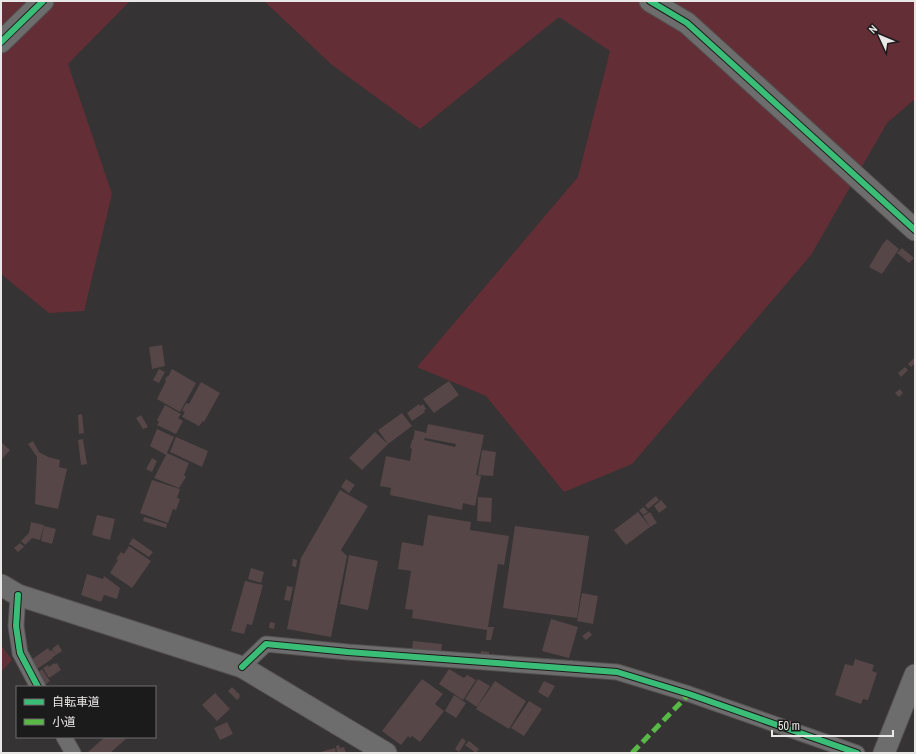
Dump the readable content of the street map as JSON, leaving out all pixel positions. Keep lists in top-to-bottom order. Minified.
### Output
{"legend":["自転車道","小道"],"scale_bar":"50 m","north":"top left"}
